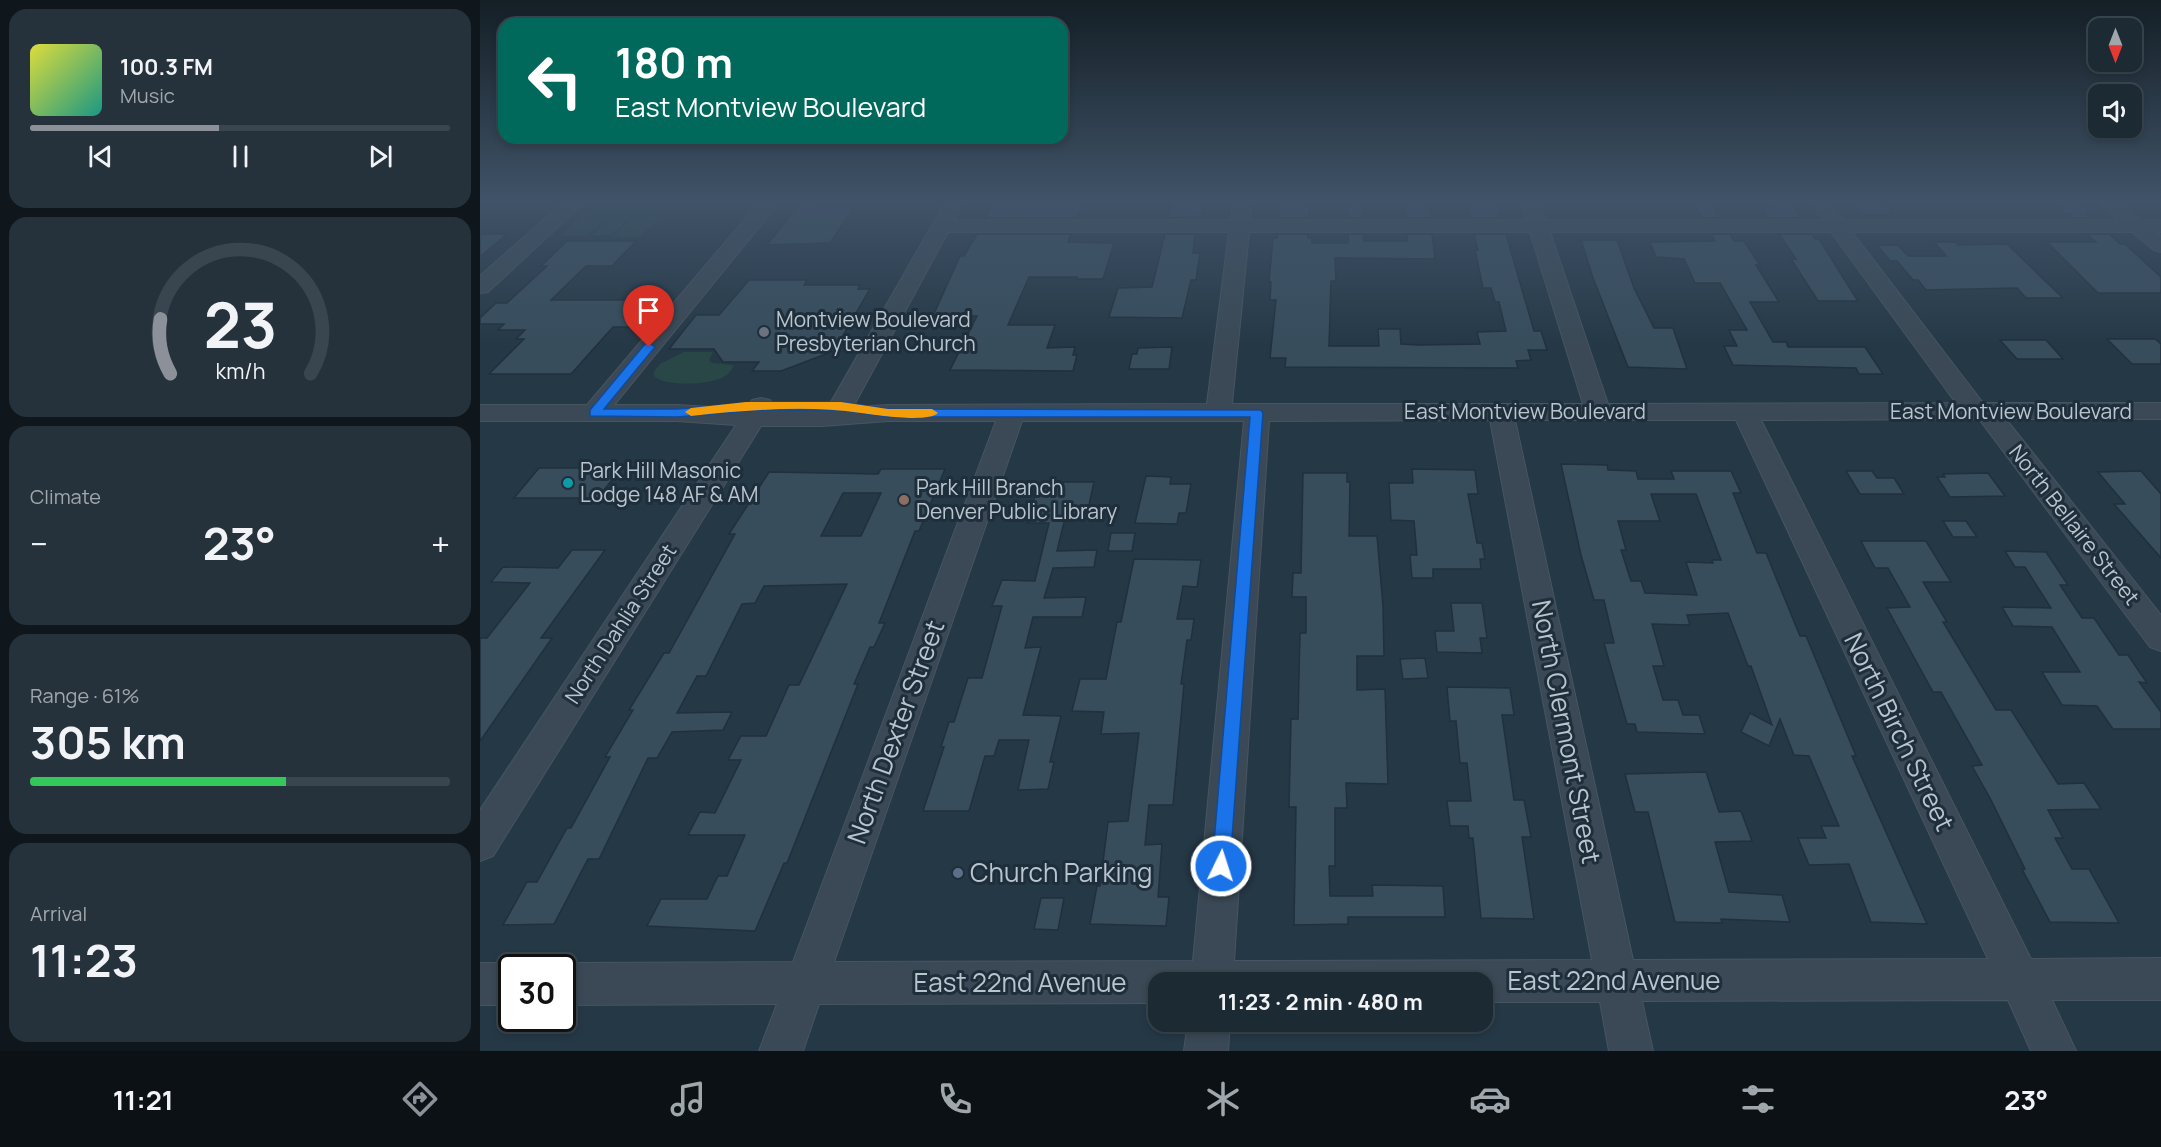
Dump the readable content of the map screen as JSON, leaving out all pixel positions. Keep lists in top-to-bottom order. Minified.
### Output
{"streets":{"street":["East Montview Boulevard","North Bellaire Street","North Dahlia Street","North Dexter Street","North Clermont Street","North Birch Street","East 22nd Avenue"]},"crossings":[["East Montview Boulevard","North Bellaire Street"],["East Montview Boulevard","North Dahlia Street"],["East Montview Boulevard","North Dexter Street"],["East Montview Boulevard","North Clermont Street"],["East Montview Boulevard","North Birch Street"],["North Dexter Street","East 22nd Avenue"],["North Clermont Street","East 22nd Avenue"],["North Birch Street","East 22nd Avenue"]],"places":["Montview Boulevard Presbyterian Church","Park Hill Masonic Lodge 148 AF & AM","Park Hill Branch Denver Public Library","Church Parking"],"north":"bottom","page":{"turn":["180 m","East Montview Boulevard"],"song":["100.3 FM","Music"],"tile":["Climate",["Range · 61%","305 km"],["Arrival","11:23"]],"heat":["−","23°","+"],"limit":"30","trip":"11:23 · 2 min · 480 m","tabs":["11:21","23°"],"gauge":["23","km/h"]}}
